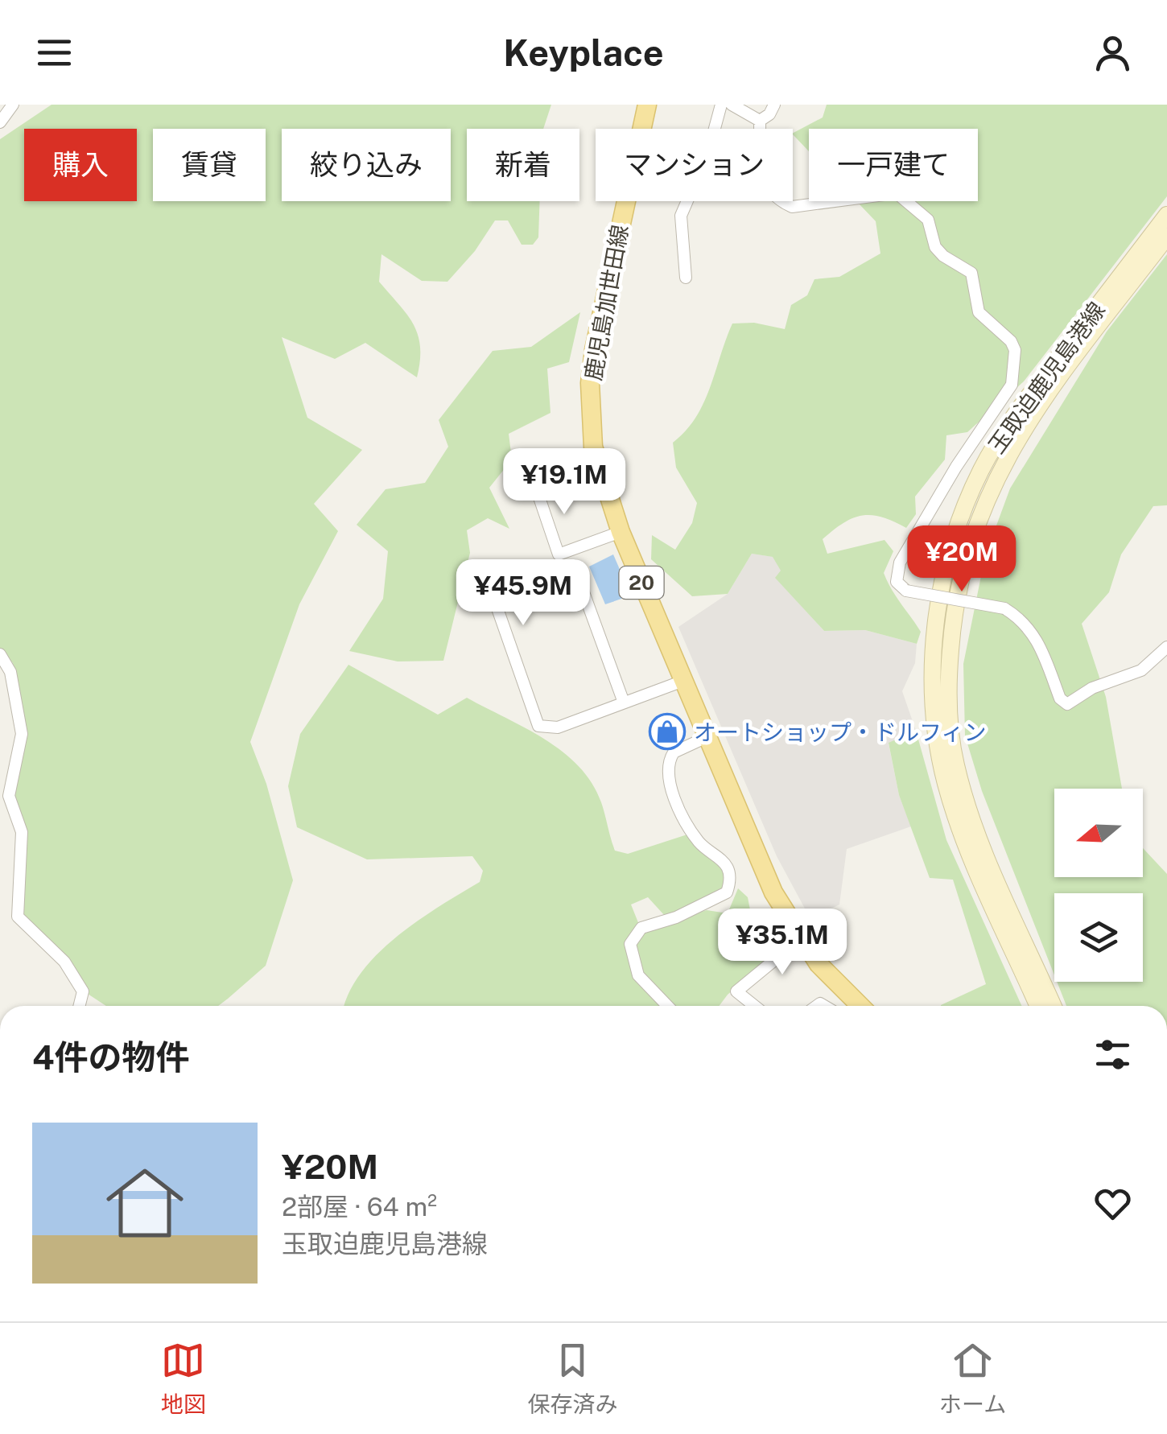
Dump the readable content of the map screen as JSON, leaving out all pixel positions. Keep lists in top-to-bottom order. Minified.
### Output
{"streets":{"main road":["鹿児島加世田線","玉取迫鹿児島港線","20"]},"places":{"shop":["オートショップ・ドルフィン"]},"north":"left","page":{"header":"Keyplace","chip":["購入","賃貸","絞り込み","新着","マンション","一戸建て"],"price":["¥19.1M","¥20M","¥45.9M","¥35.1M"],"heading":"4件の物件","list":[{"name":"¥20M","note":"2部屋 · 64 m² · 玉取迫鹿児島港線"}],"tabs":["地図","保存済み","ホーム"]}}
